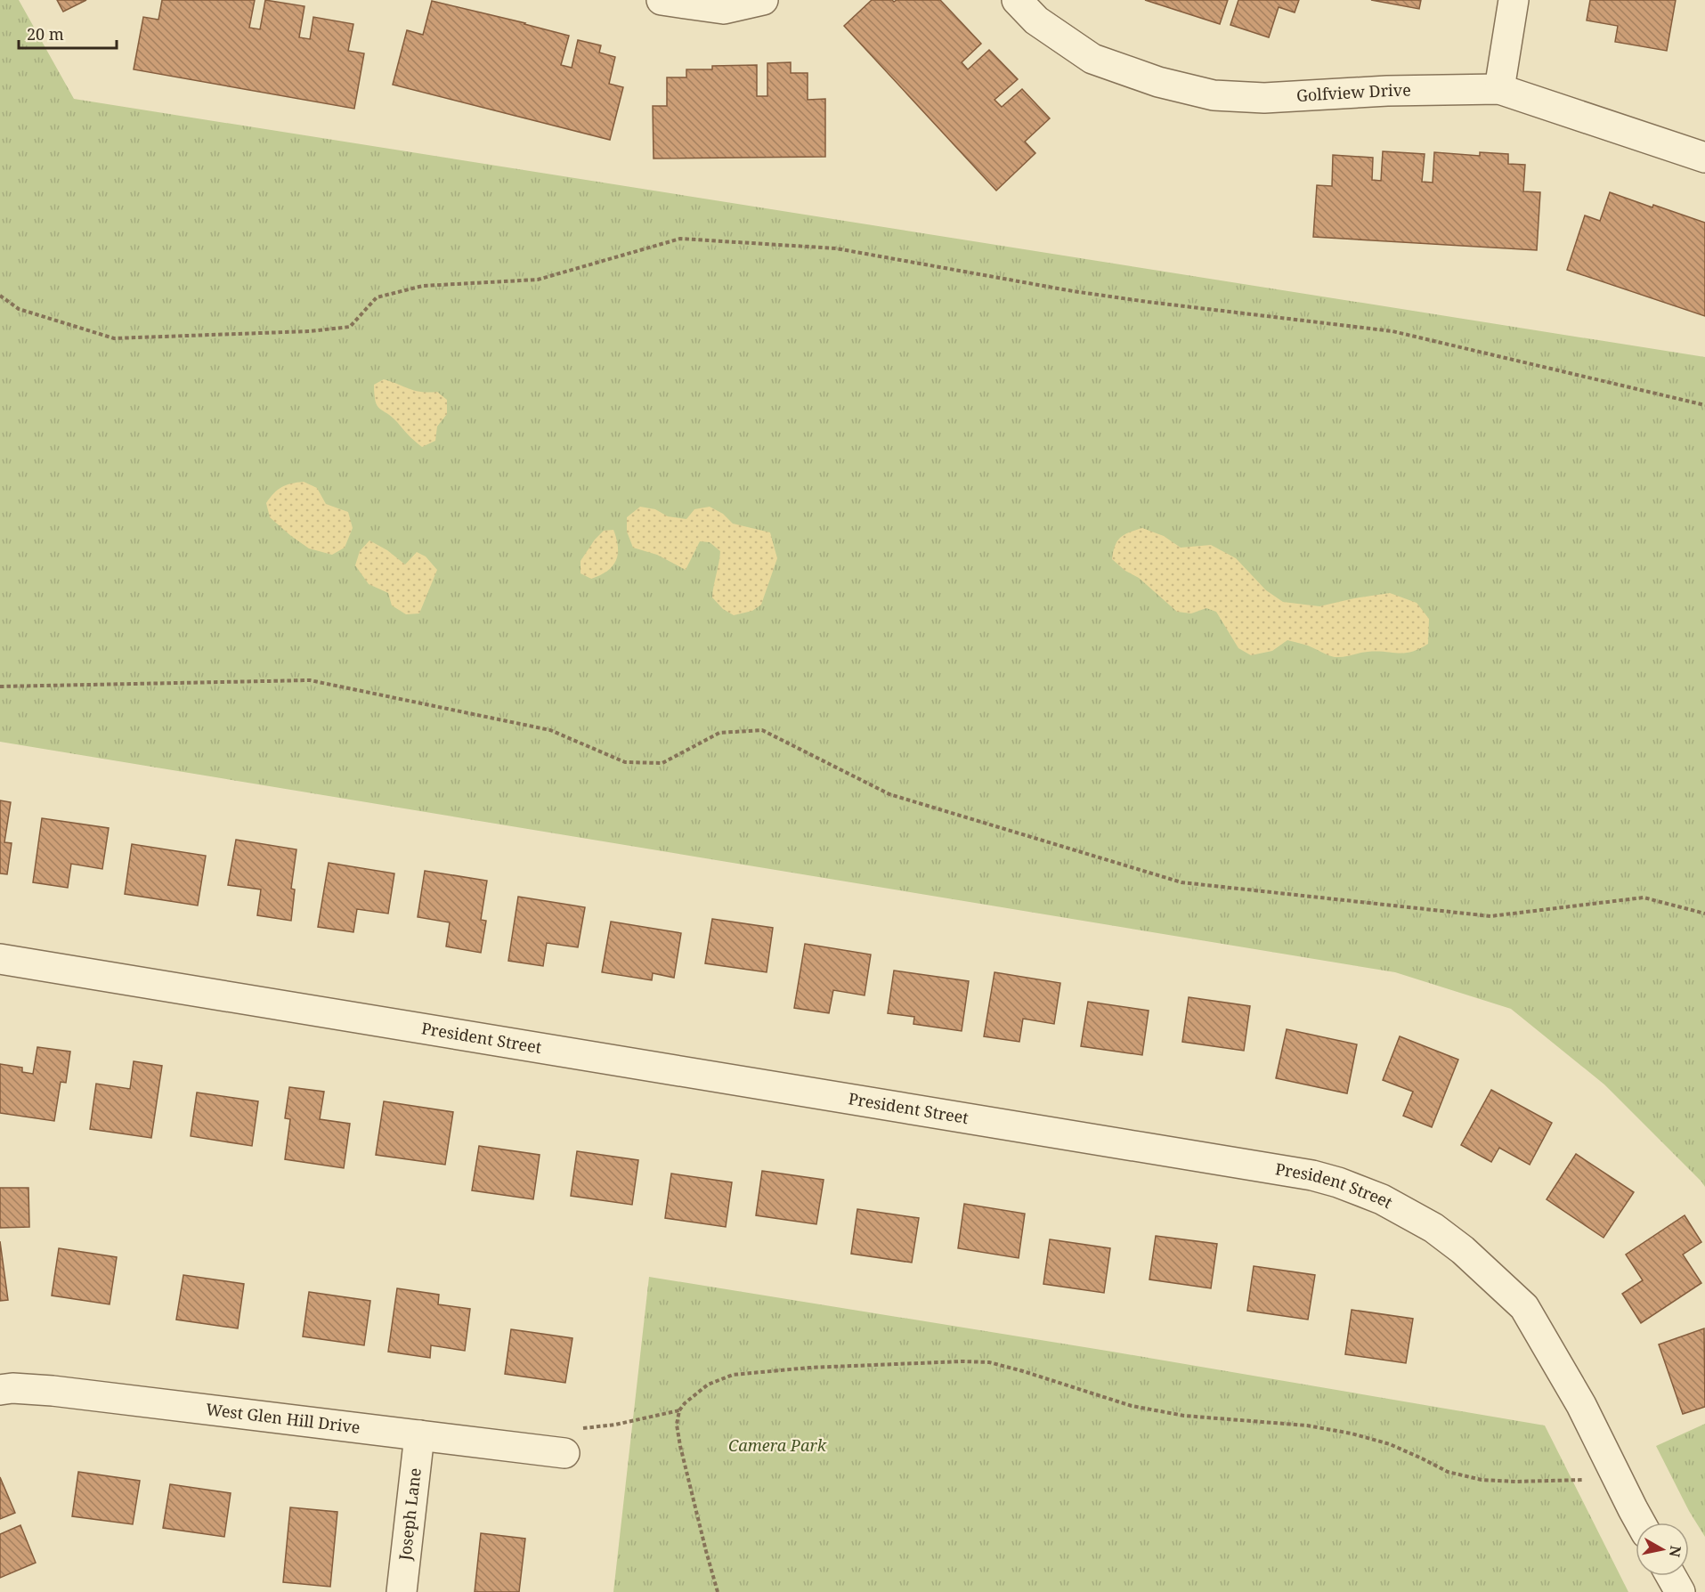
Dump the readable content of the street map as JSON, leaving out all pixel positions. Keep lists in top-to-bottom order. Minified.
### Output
{"streets":{"street":["Golfview Drive","President Street","West Glen Hill Drive","Joseph Lane"]},"crossings":[["West Glen Hill Drive","Joseph Lane"]],"parks":["Camera Park"],"scale_bar":"20 m","north":"right"}
